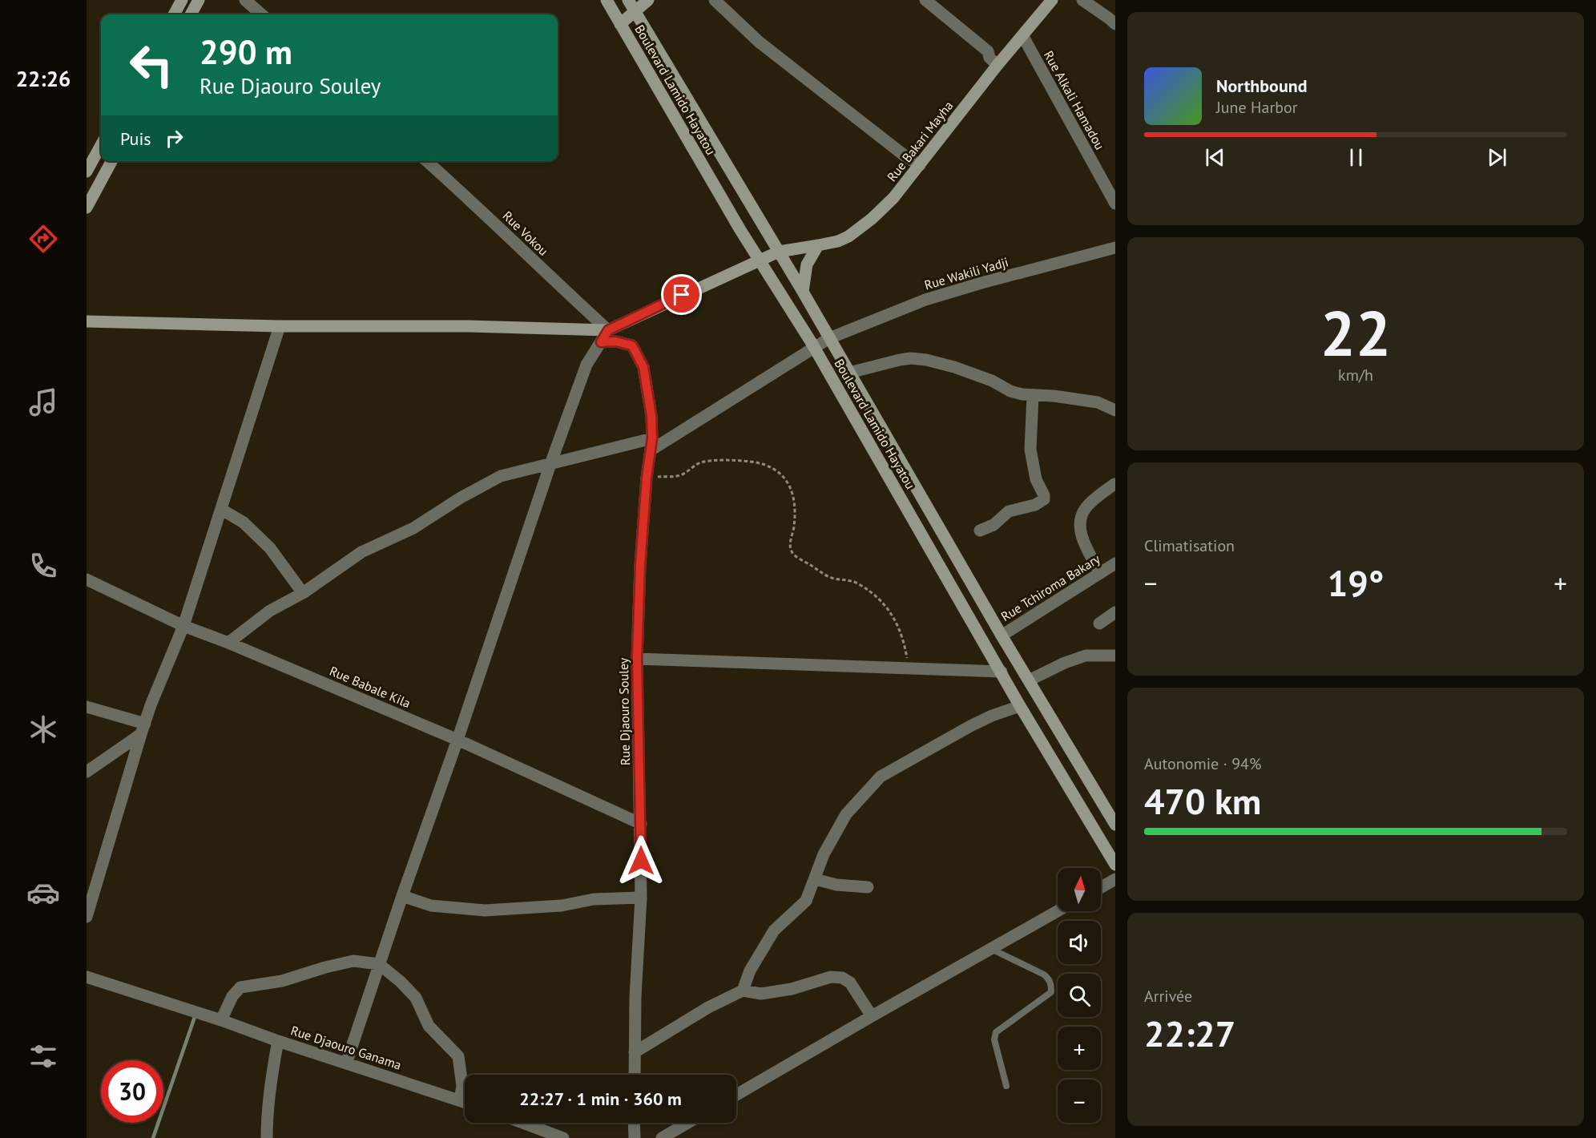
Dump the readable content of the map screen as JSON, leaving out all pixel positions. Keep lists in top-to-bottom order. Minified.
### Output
{"streets":{"main road":["Boulevard Lamido Hayatou","Rue Bakari Mayha"],"street":["Rue Alkali Hamadou","Rue Vokou","Rue Wakili Yadji","Rue Tchiroma Bakary","Rue Babale Kila","Rue Djaouro Souley","Rue Djaouro Ganama"]},"crossings":[["Boulevard Lamido Hayatou","Rue Bakari Mayha"],["Boulevard Lamido Hayatou","Rue Wakili Yadji"],["Boulevard Lamido Hayatou","Rue Tchiroma Bakary"],["Rue Alkali Hamadou","Rue Bakari Mayha"],["Rue Bakari Mayha","Rue Vokou"],["Rue Wakili Yadji","Rue Babale Kila"],["Rue Wakili Yadji","Rue Djaouro Souley"],["Rue Babale Kila","Rue Djaouro Souley"]],"north":"top","page":{"tabs":"22:26","turn":["290 m","Rue Djaouro Souley"],"song":["Northbound","June Harbor"],"then":"Puis","tile":[["22","km/h"],"Climatisation",["Autonomie · 94%","470 km"],["Arrivée","22:27"]],"heat":["−","19°","+"],"map_buttons":["+","−"],"limit":"30","trip":"22:27 · 1 min · 360 m"}}
